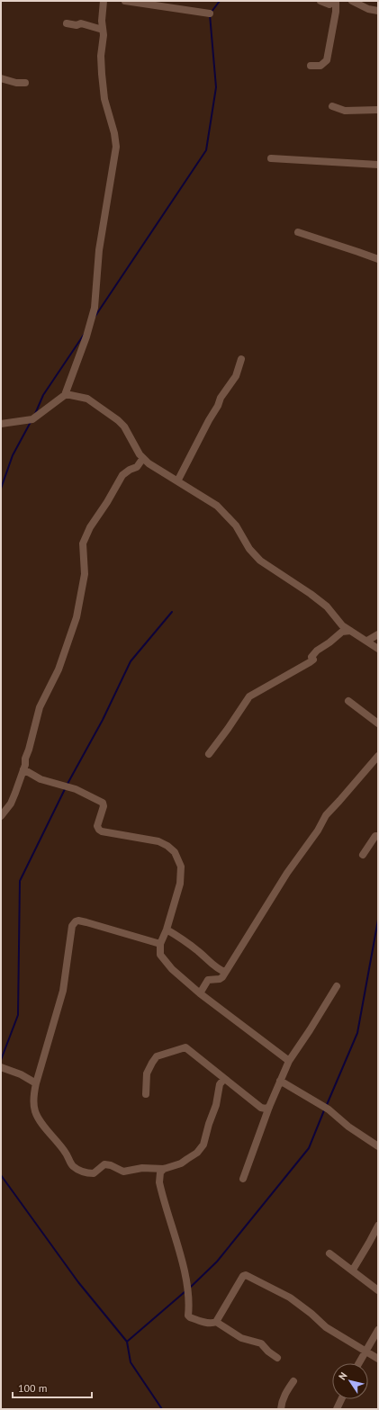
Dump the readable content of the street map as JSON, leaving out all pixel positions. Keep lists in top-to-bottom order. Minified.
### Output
{"scale_bar":"100 m","north":"top left"}
